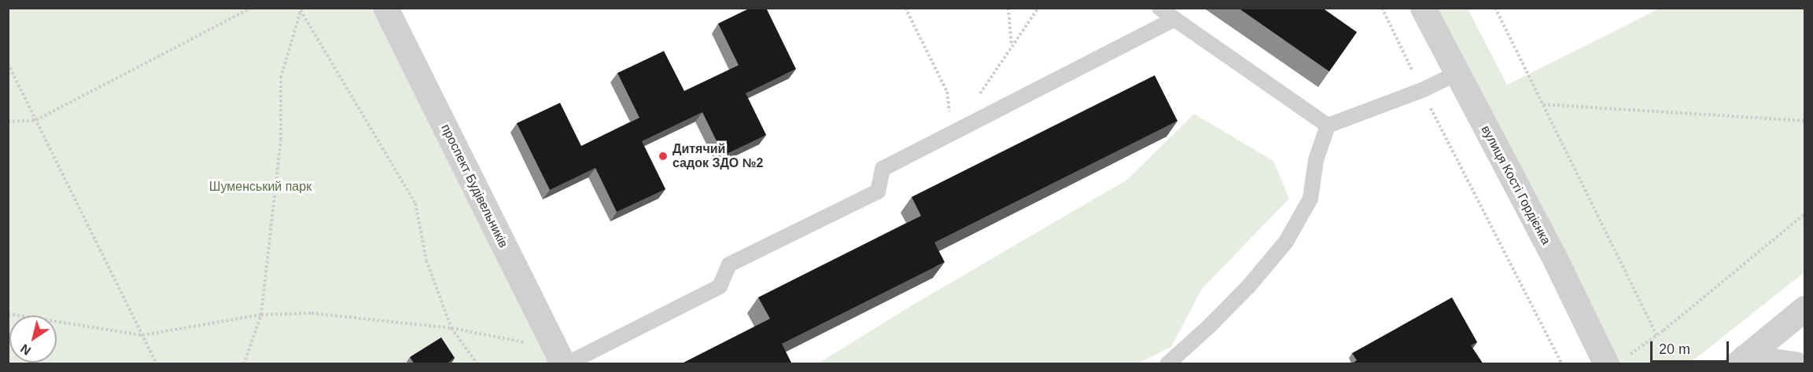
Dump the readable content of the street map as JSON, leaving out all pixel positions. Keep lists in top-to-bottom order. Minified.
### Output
{"streets":{"street":["вулиця Кості Гордієнка","проспект Будівельників"]},"parks":["Шуменський парк"],"places":["Дитячий садок ЗДО №2"],"scale_bar":"20 m","north":"bottom left"}
